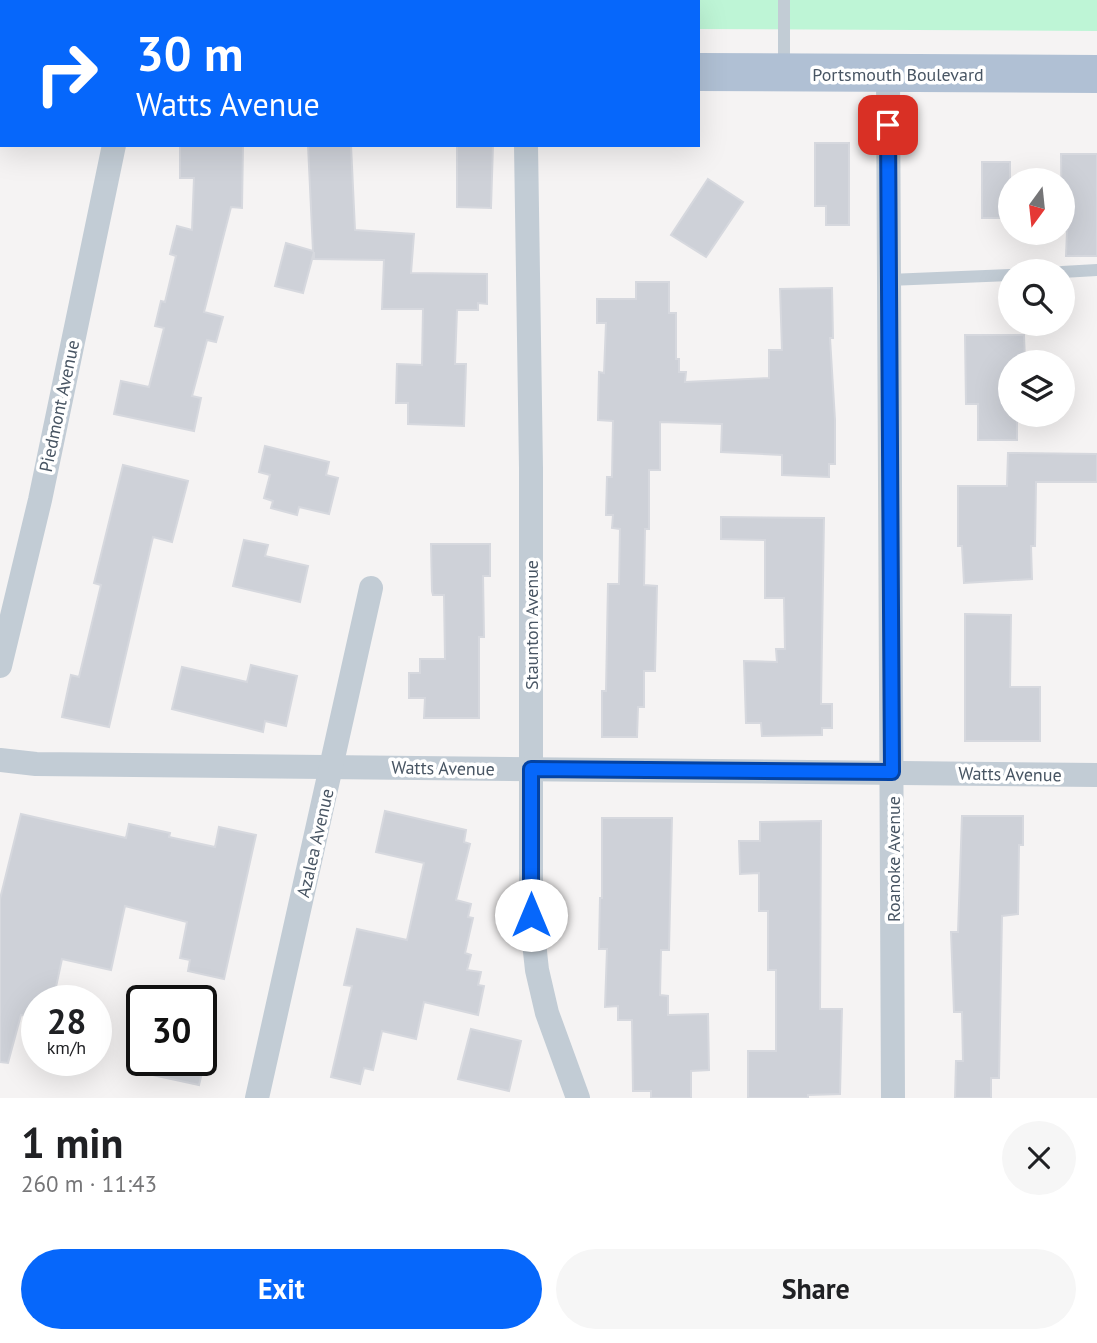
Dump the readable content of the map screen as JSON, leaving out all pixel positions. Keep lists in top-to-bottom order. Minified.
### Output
{"streets":{"main road":["Portsmouth Boulevard"],"street":["Piedmont Avenue","Staunton Avenue","Watts Avenue","Azalea Avenue","Roanoke Avenue"]},"crossings":[["Portsmouth Boulevard","Roanoke Avenue"],["Staunton Avenue","Watts Avenue"],["Watts Avenue","Azalea Avenue"],["Watts Avenue","Roanoke Avenue"]],"north":"bottom","page":{"turn":["30 m","Watts Avenue"],"speed":"28 km/h","limit":"30","heading":["1 min","260 m · 11:43"],"buttons":["Exit","Share"]}}
